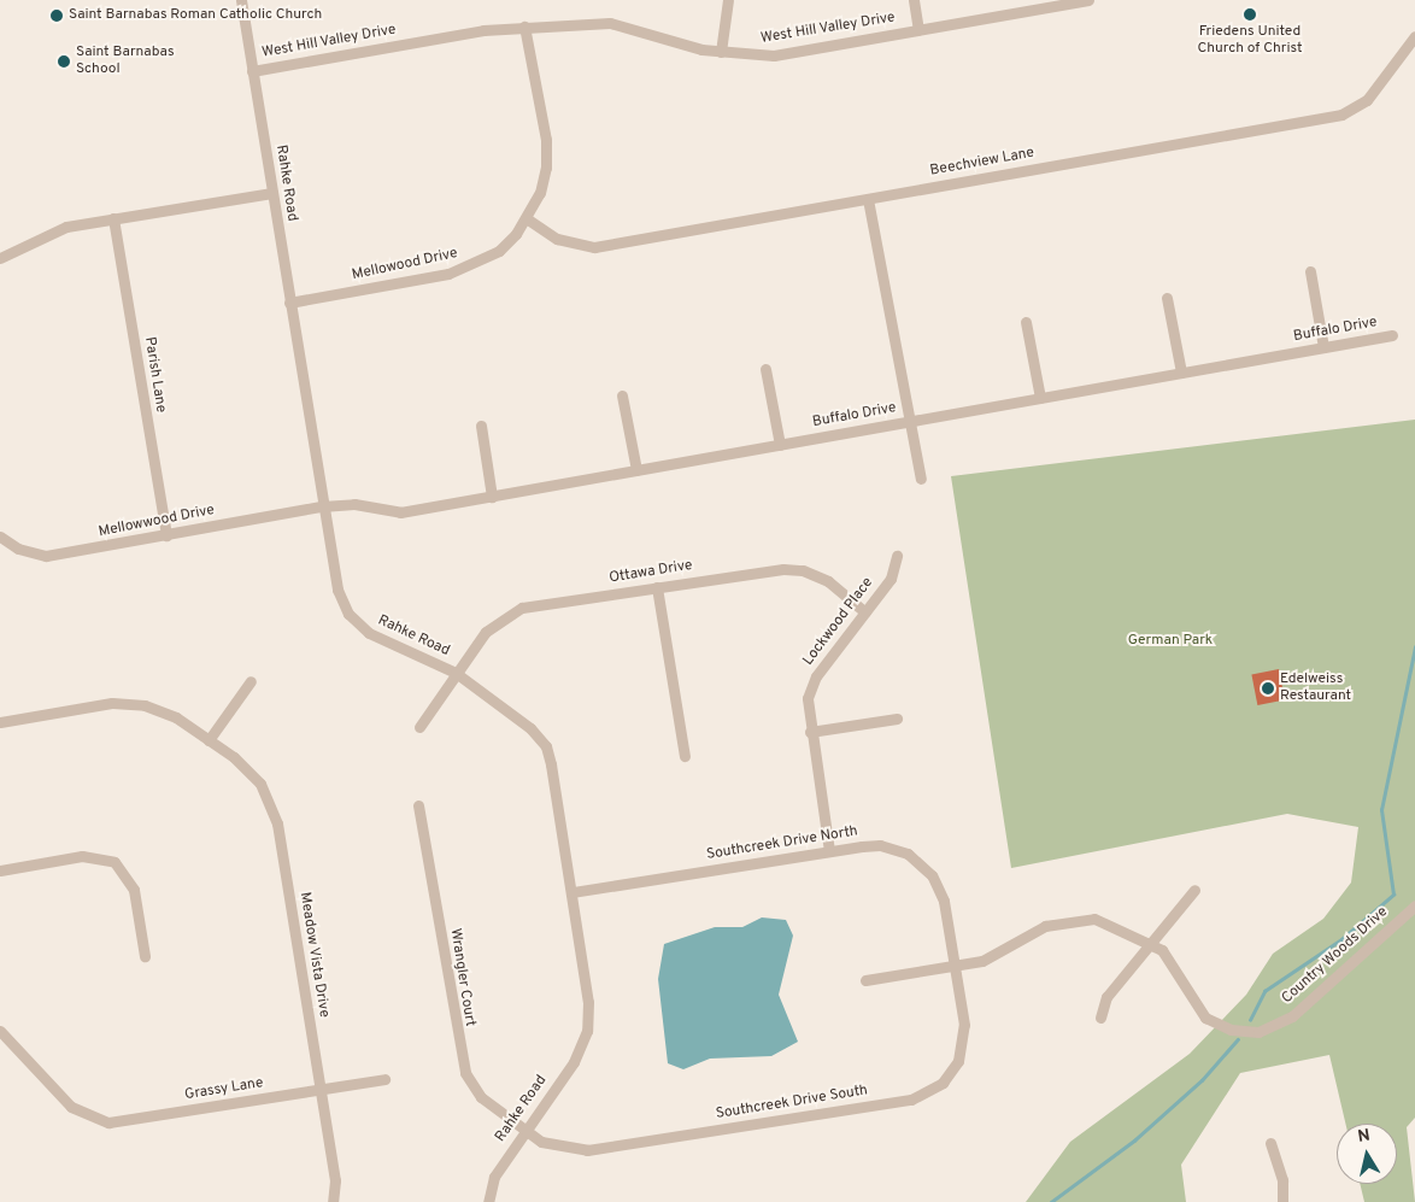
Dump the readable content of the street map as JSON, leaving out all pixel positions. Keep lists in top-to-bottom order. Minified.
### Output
{"streets":{"street":["West Hill Valley Drive","Beechview Lane","Rahke Road","Mellowood Drive","Buffalo Drive","Parish Lane","Mellowwood Drive","Ottawa Drive","Lockwood Place","Southcreek Drive North","Meadow Vista Drive","Country Woods Drive","Wrangler Court","Grassy Lane","Southcreek Drive South"]},"crossings":[["West Hill Valley Drive","Rahke Road"],["West Hill Valley Drive","Mellowood Drive"],["Beechview Lane","Mellowood Drive"],["Rahke Road","Mellowood Drive"],["Rahke Road","Buffalo Drive"],["Rahke Road","Mellowwood Drive"],["Rahke Road","Ottawa Drive"],["Rahke Road","Southcreek Drive North"],["Rahke Road","Wrangler Court"],["Rahke Road","Southcreek Drive South"],["Buffalo Drive","Mellowwood Drive"],["Parish Lane","Mellowwood Drive"],["Ottawa Drive","Lockwood Place"],["Lockwood Place","Southcreek Drive North"],["Southcreek Drive North","Country Woods Drive"],["Southcreek Drive North","Southcreek Drive South"],["Meadow Vista Drive","Grassy Lane"],["Country Woods Drive","Southcreek Drive South"],["Wrangler Court","Southcreek Drive South"]],"parks":["German Park"],"places":["Friedens United Church of Christ","Saint Barnabas Roman Catholic Church","Saint Barnabas School","Edelweiss Restaurant"],"north":"top"}
